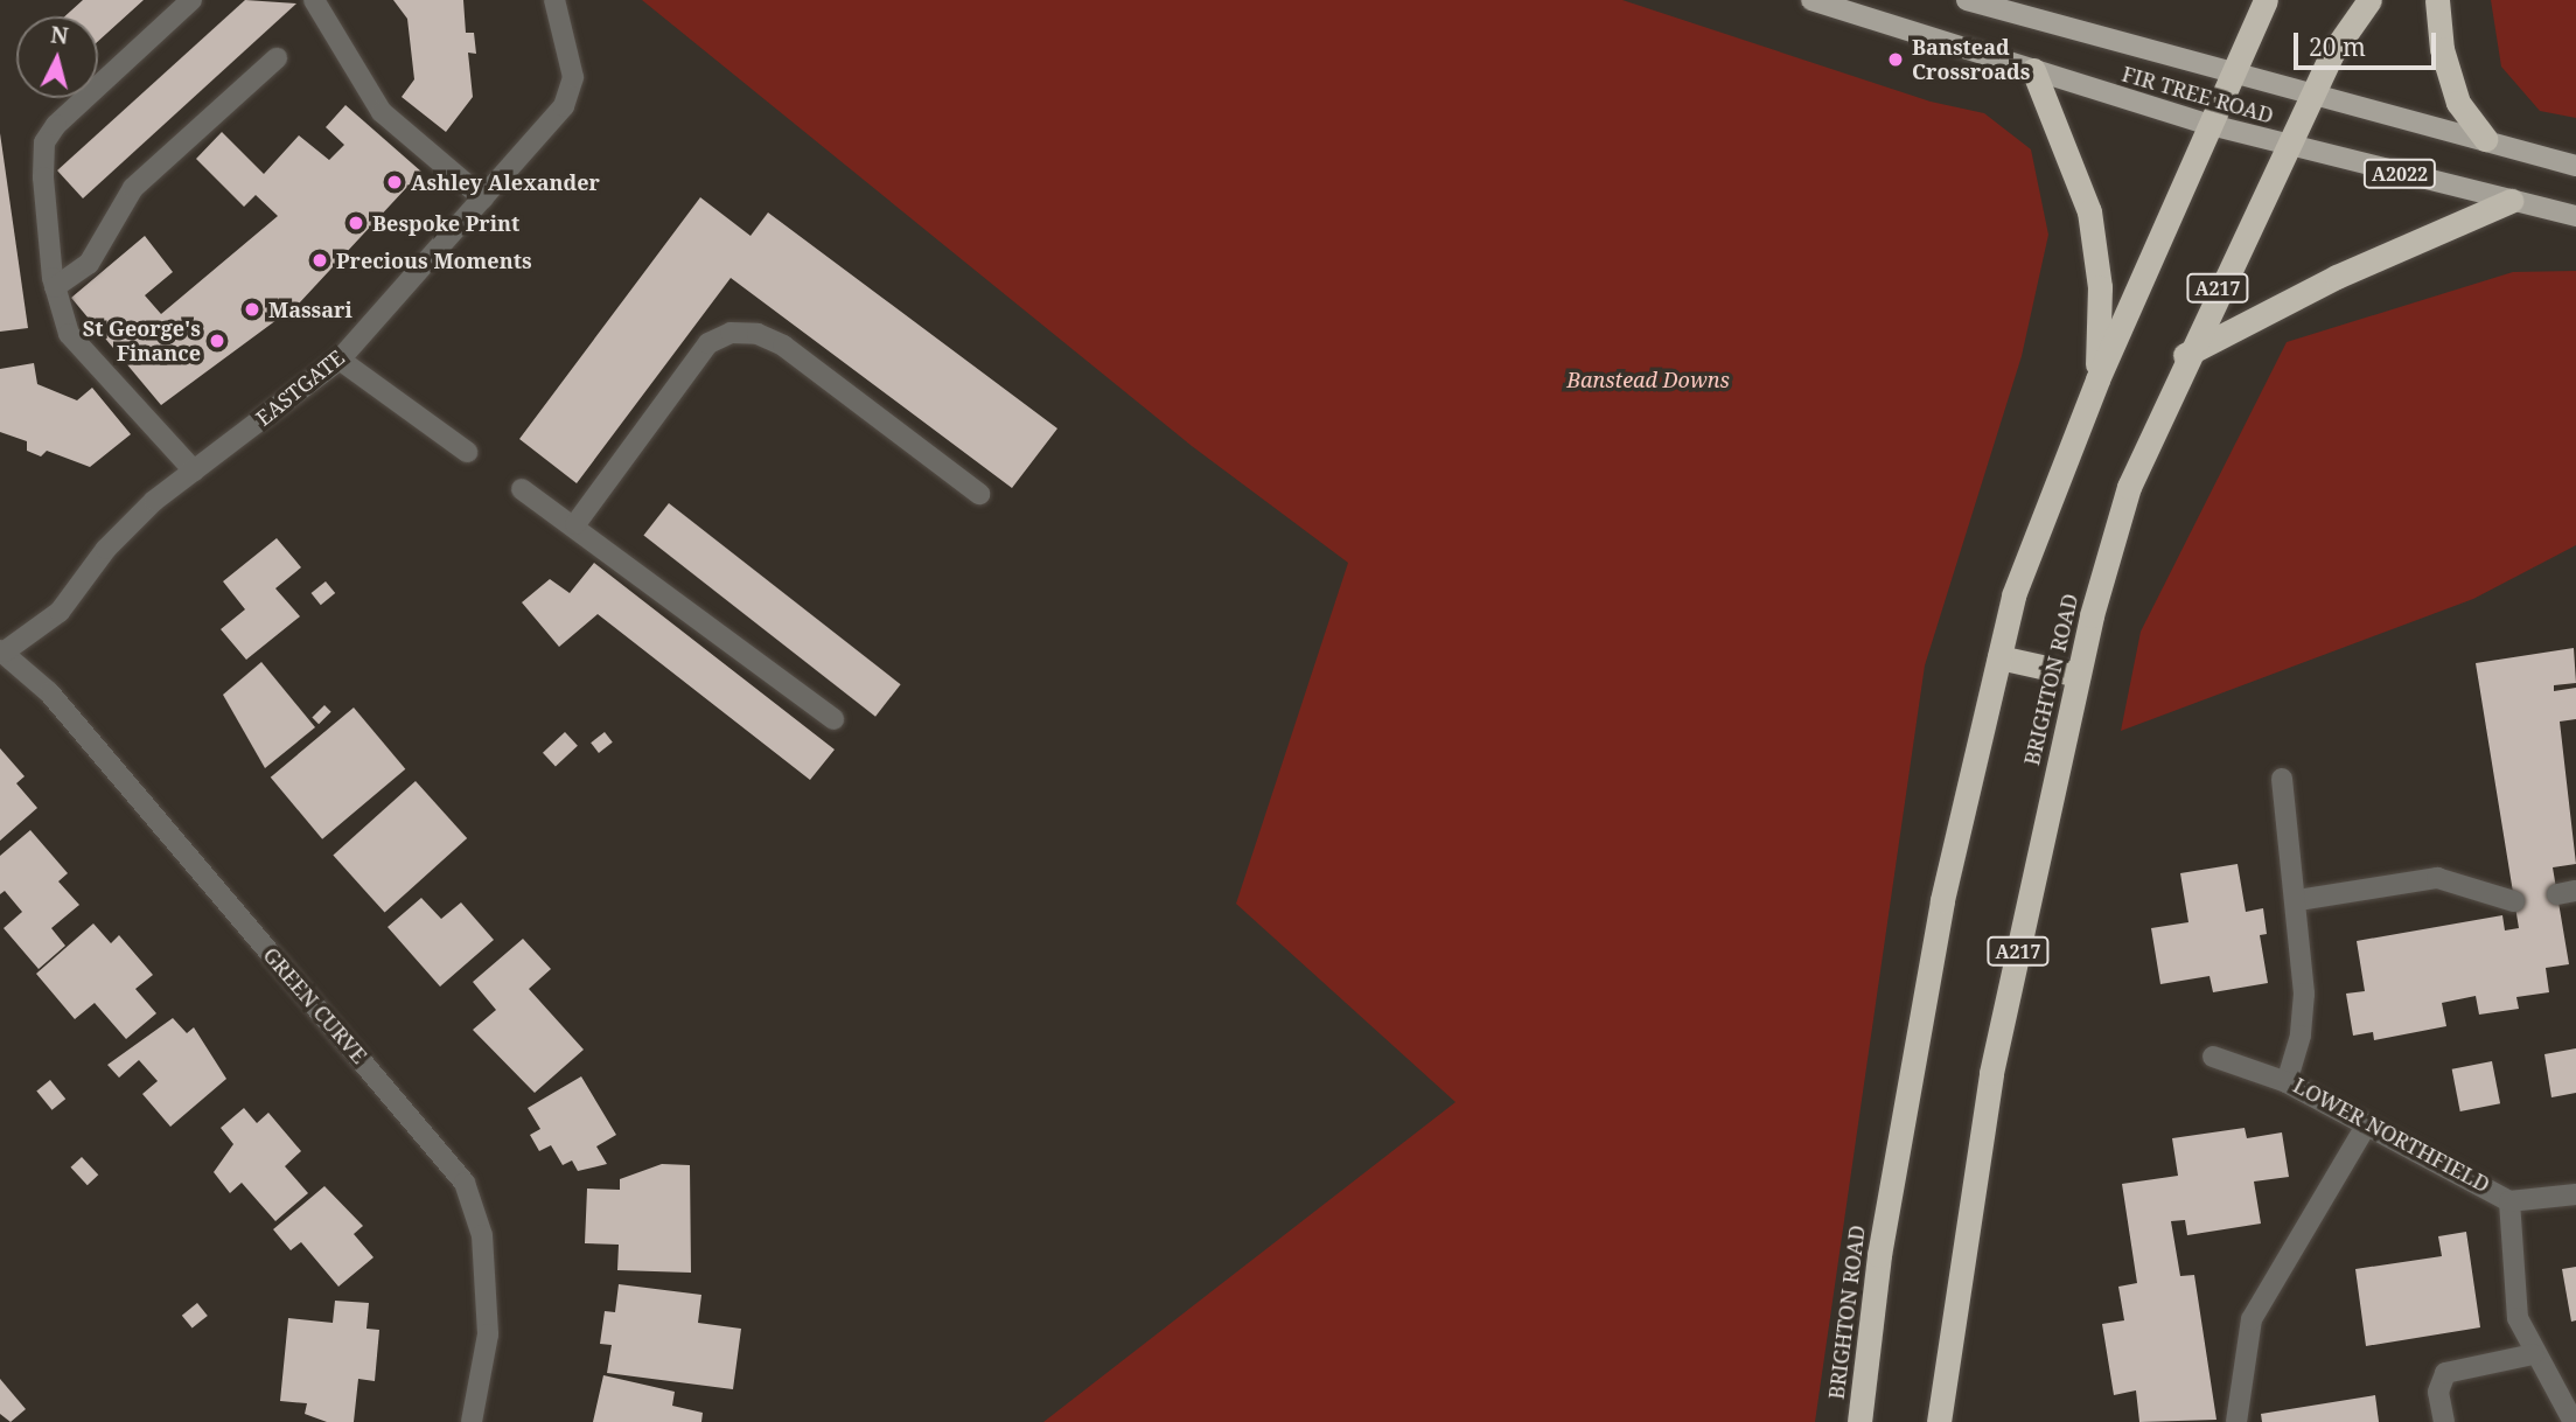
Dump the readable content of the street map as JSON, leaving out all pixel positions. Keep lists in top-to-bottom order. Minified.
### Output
{"streets":{"highway":["A217","BRIGHTON ROAD"],"main road":["FIR TREE ROAD","A2022"],"street":["EASTGATE","GREEN CURVE","LOWER NORTHFIELD"]},"crossings":[["FIR TREE ROAD","BRIGHTON ROAD"],["EASTGATE","GREEN CURVE"]],"parks":["Banstead Downs"],"places":["Banstead Crossroads","Ashley Alexander","Bespoke Print","Precious Moments","Massari","St George's Finance"],"scale_bar":"20 m","north":"top"}
